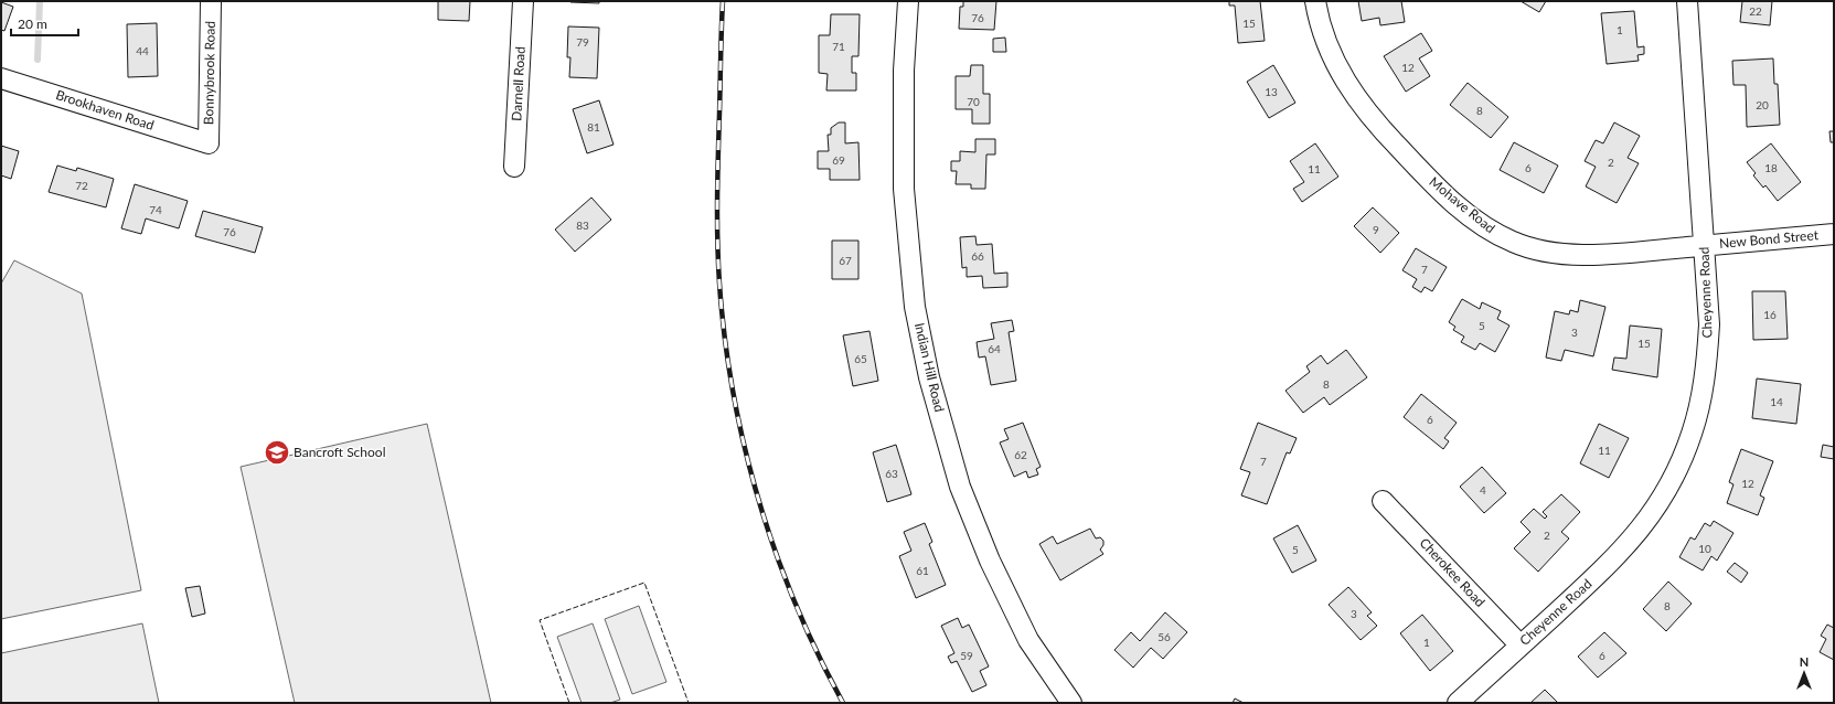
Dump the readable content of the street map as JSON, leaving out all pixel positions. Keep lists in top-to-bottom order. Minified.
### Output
{"streets":{"street":["Bonnybrook Road","Darnell Road","Brookhaven Road","Mohave Road","New Bond Street","Cheyenne Road","Indian Hill Road","Cherokee Road"]},"crossings":[["Bonnybrook Road","Brookhaven Road"],["Mohave Road","New Bond Street"],["Mohave Road","Cheyenne Road"],["New Bond Street","Cheyenne Road"],["Cheyenne Road","Cherokee Road"]],"places":{"school or university":["Bancroft School"]},"house_numbers":["22","76","15","1","79","71","44","12","13","70","20","8","81","69","2","6","18","11","72","74","83","9","76","66","67","7","16","5","3","15","64","65","8","14","6","11","62","7","63","12","4","2","10","5","61","8","3","56","1","59","6"],"scale_bar":"20 m","north":"top"}
